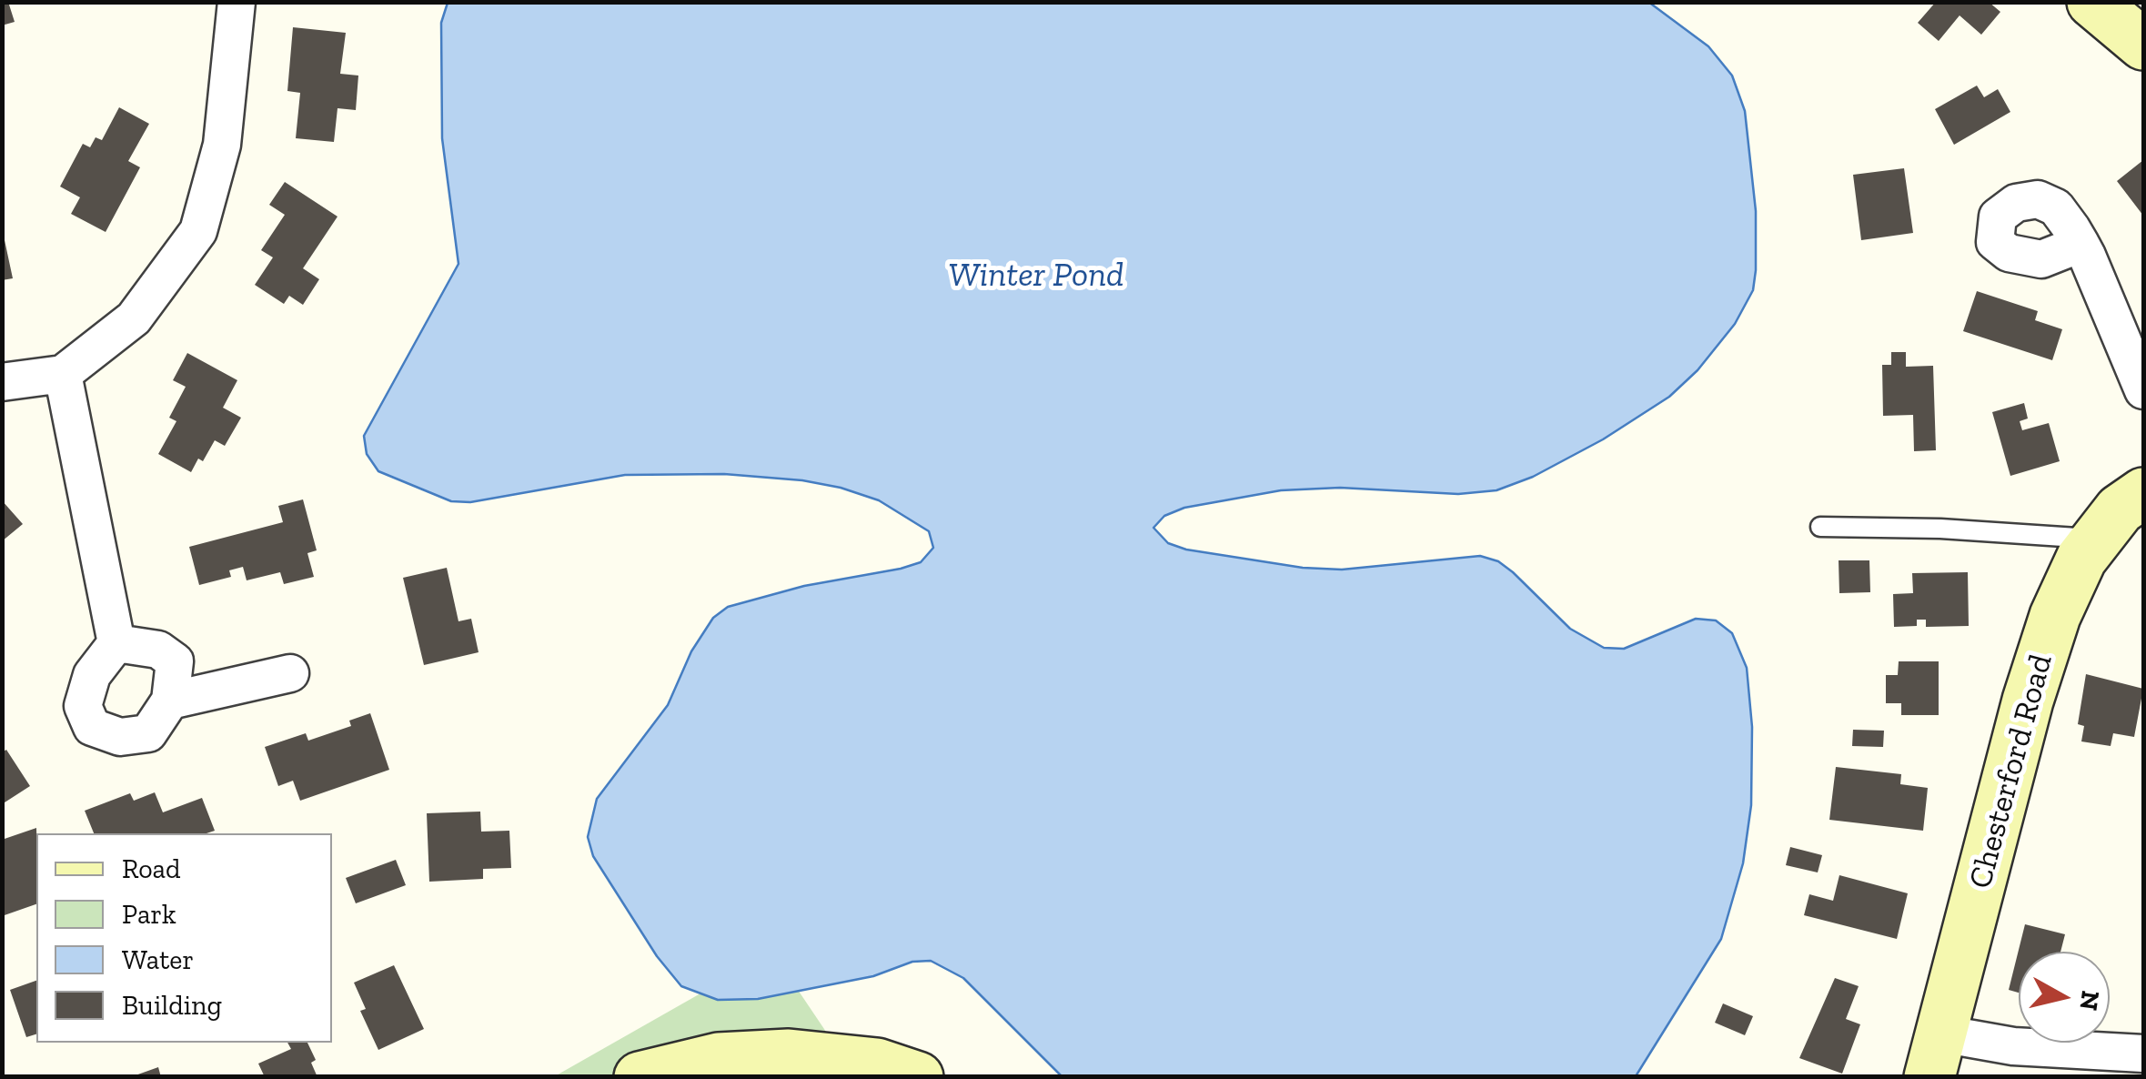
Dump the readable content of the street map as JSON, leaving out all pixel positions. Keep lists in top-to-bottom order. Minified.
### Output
{"streets":{"street":["Chesterford Road"]},"water":["Winter Pond"],"legend":["Road","Park","Water","Building"],"north":"right"}
